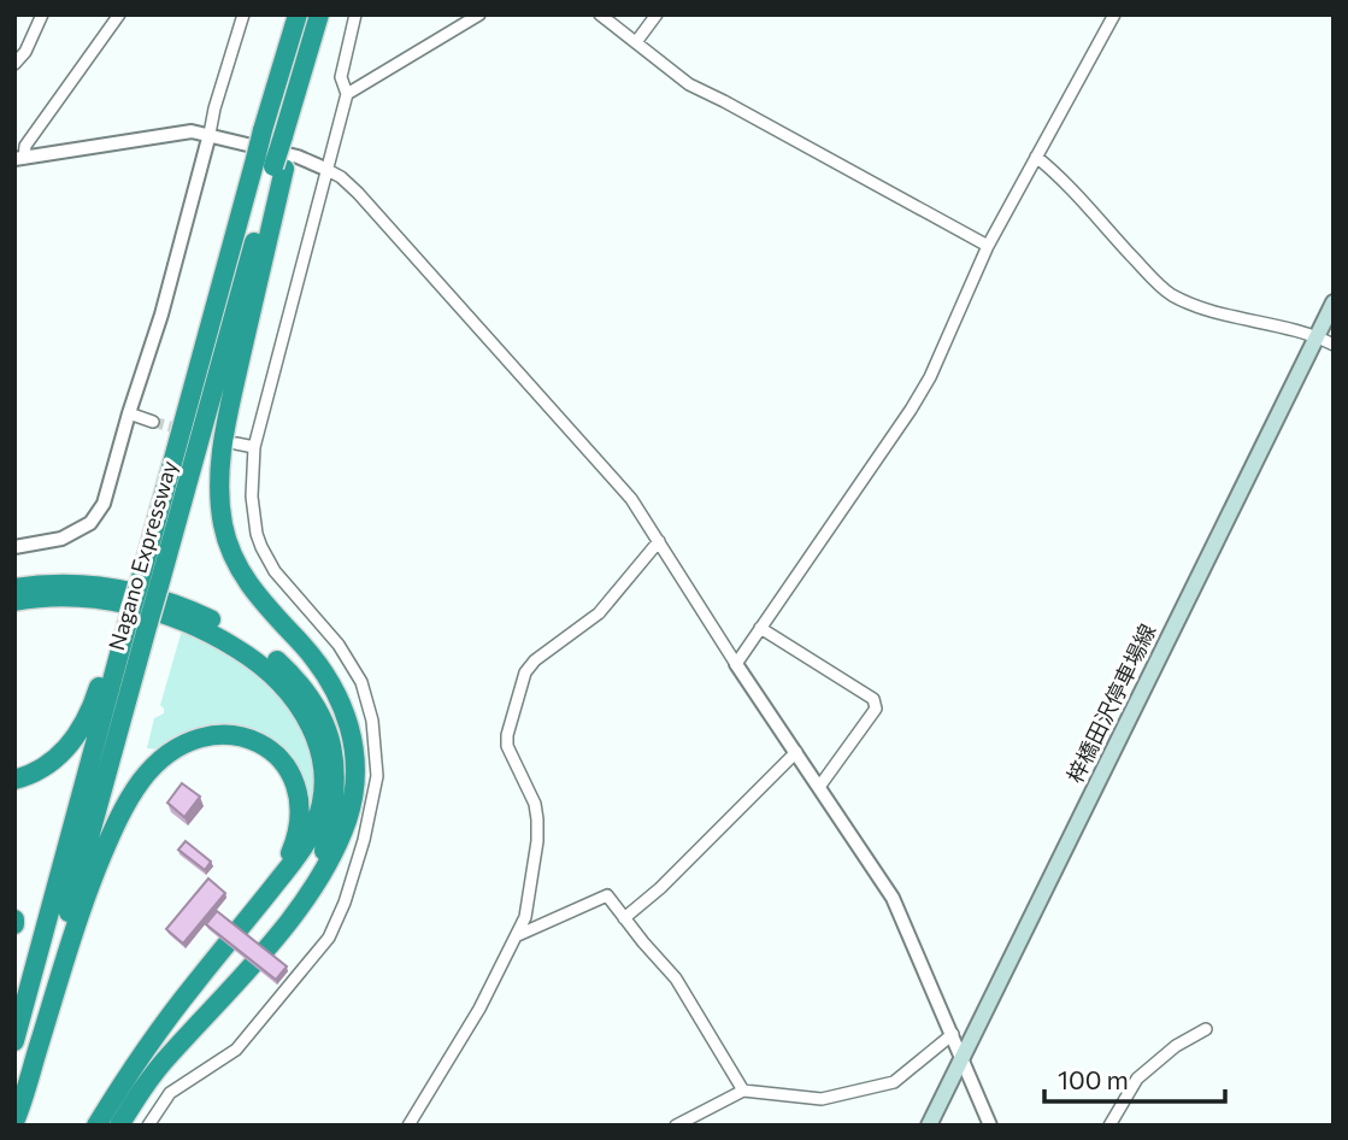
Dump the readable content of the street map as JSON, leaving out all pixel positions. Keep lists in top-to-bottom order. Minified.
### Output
{"streets":{"highway":["Nagano Expressway"],"main road":["梓橋田沢停車場線"]},"scale_bar":"100 m"}
